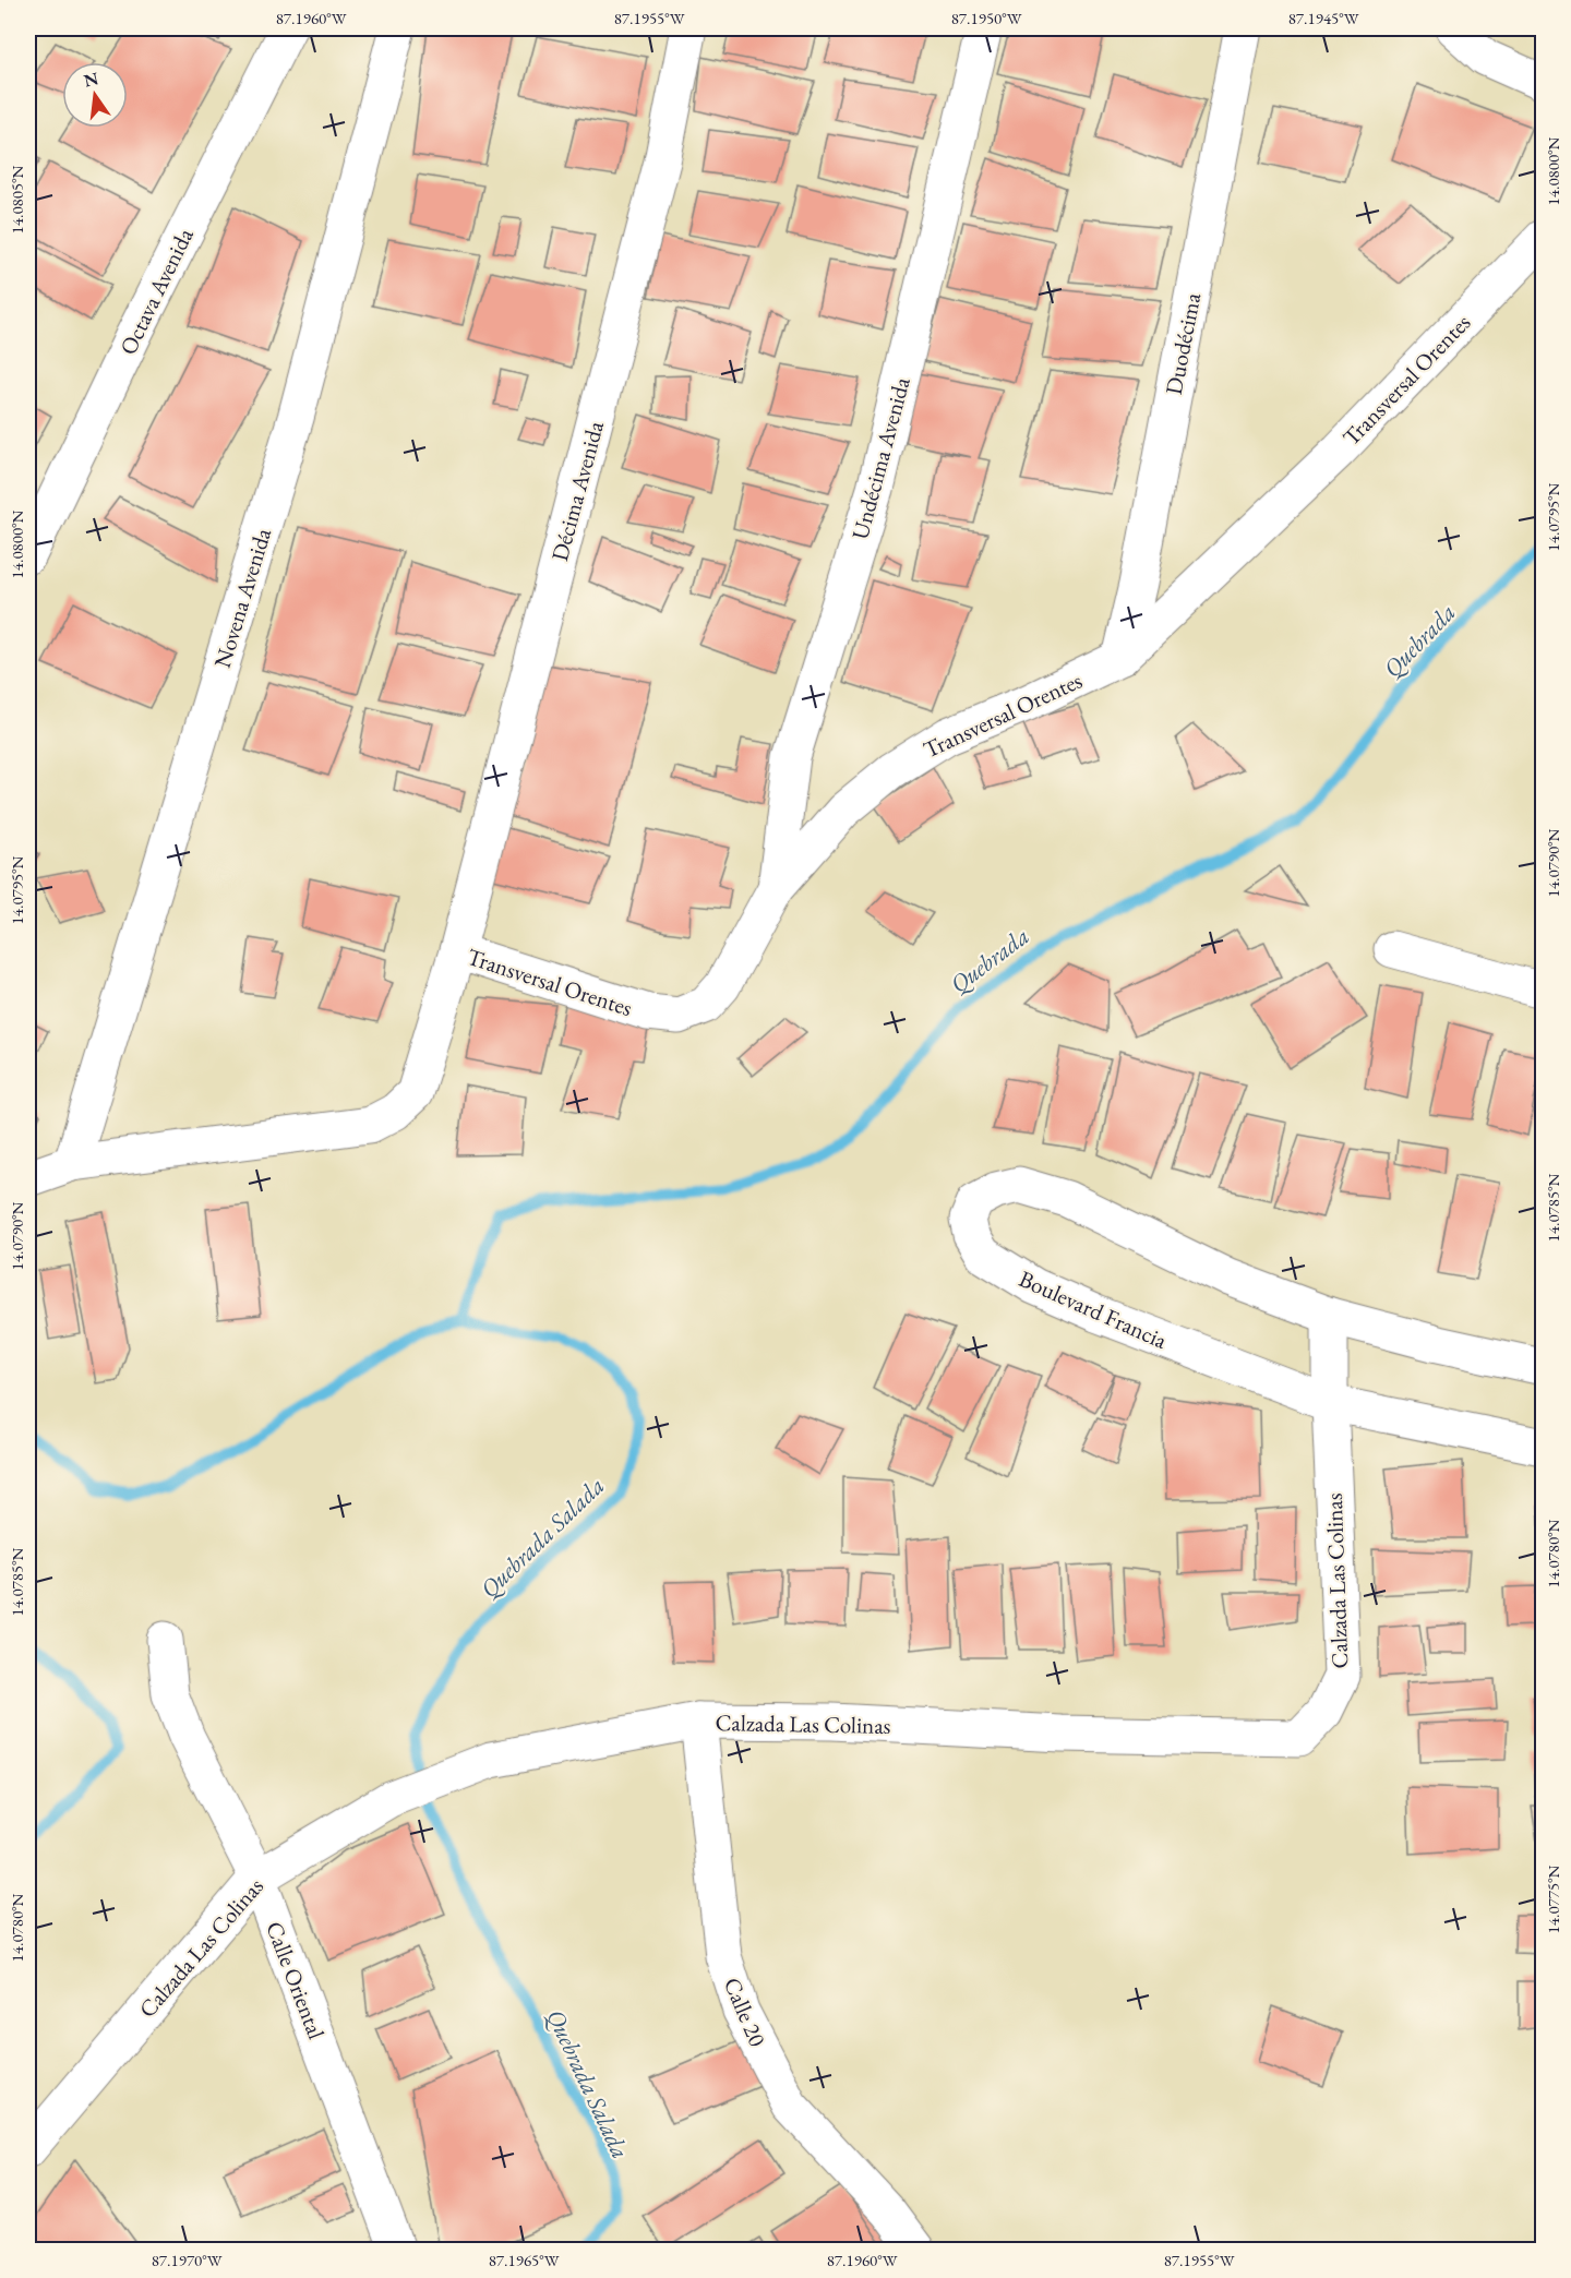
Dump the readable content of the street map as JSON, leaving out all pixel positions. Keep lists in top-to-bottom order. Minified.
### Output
{"streets":{"street":["Octava Avenida","Duodécima","Transversal Orentes","Undécima Avenida","Décima Avenida","Novena Avenida","Boulevard Francia","Calzada Las Colinas","Calle Oriental","Calle 20"]},"crossings":[["Duodécima","Transversal Orentes"],["Transversal Orentes","Undécima Avenida"],["Transversal Orentes","Décima Avenida"],["Transversal Orentes","Novena Avenida"],["Boulevard Francia","Calzada Las Colinas"],["Calzada Las Colinas","Calle Oriental"],["Calzada Las Colinas","Calle 20"]],"water":["Quebrada","Quebrada Salada"],"north":"top","coordinates":["87.1960°W","87.1955°W","87.1950°W","87.1945°W","14.0800°N","14.0805°N","14.0795°N","14.0790°N","14.0785°N","14.0780°N","14.0775°N","87.1970°W","87.1965°W"]}
